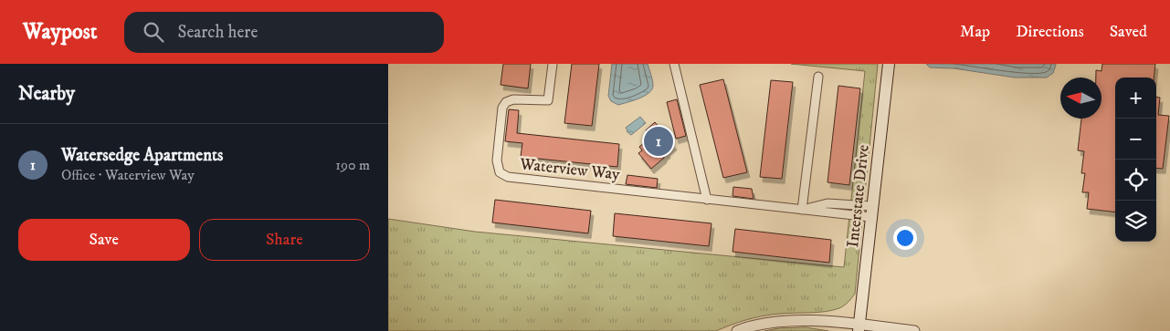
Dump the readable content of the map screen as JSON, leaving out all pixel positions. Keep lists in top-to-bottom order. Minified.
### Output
{"streets":{"main road":["Interstate Drive"],"street":["Waterview Way"]},"crossings":[["Waterview Way","Interstate Drive"]],"north":"left","page":{"header":"Waypost","search":"Search here","nav":["Map","Directions","Saved"],"heading":"Nearby","map_buttons":["+","−"],"list":[{"mark":"1","name":"Watersedge Apartments","note":"Office · Waterview Way","value":"190 m"}],"pins":"1","buttons":["Save","Share"]}}
